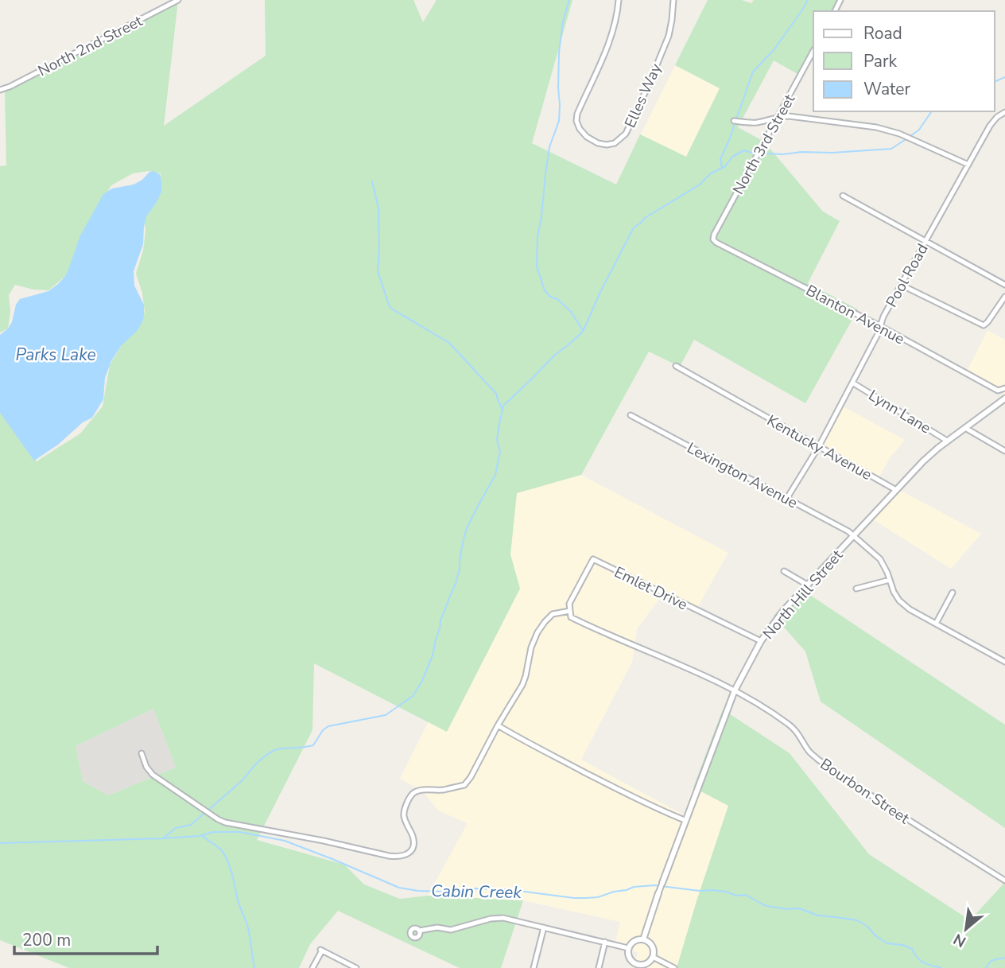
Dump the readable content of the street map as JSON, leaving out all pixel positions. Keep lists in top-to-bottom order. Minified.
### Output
{"streets":{"street":["North 2nd Street","Elles Way","North 3rd Street","Pool Road","Blanton Avenue","Lynn Lane","Kentucky Avenue","Lexington Avenue","Emlet Drive","North Hill Street","Bourbon Street"]},"crossings":[["North 3rd Street","Blanton Avenue"],["Pool Road","Blanton Avenue"],["Pool Road","Lynn Lane"],["Pool Road","Kentucky Avenue"],["Pool Road","Lexington Avenue"],["Lynn Lane","North Hill Street"],["Kentucky Avenue","North Hill Street"],["Lexington Avenue","North Hill Street"],["Emlet Drive","North Hill Street"],["Emlet Drive","Bourbon Street"],["North Hill Street","Bourbon Street"]],"water":["Parks Lake","Cabin Creek"],"legend":["Road","Park","Water"],"scale_bar":"200 m","north":"bottom left"}
